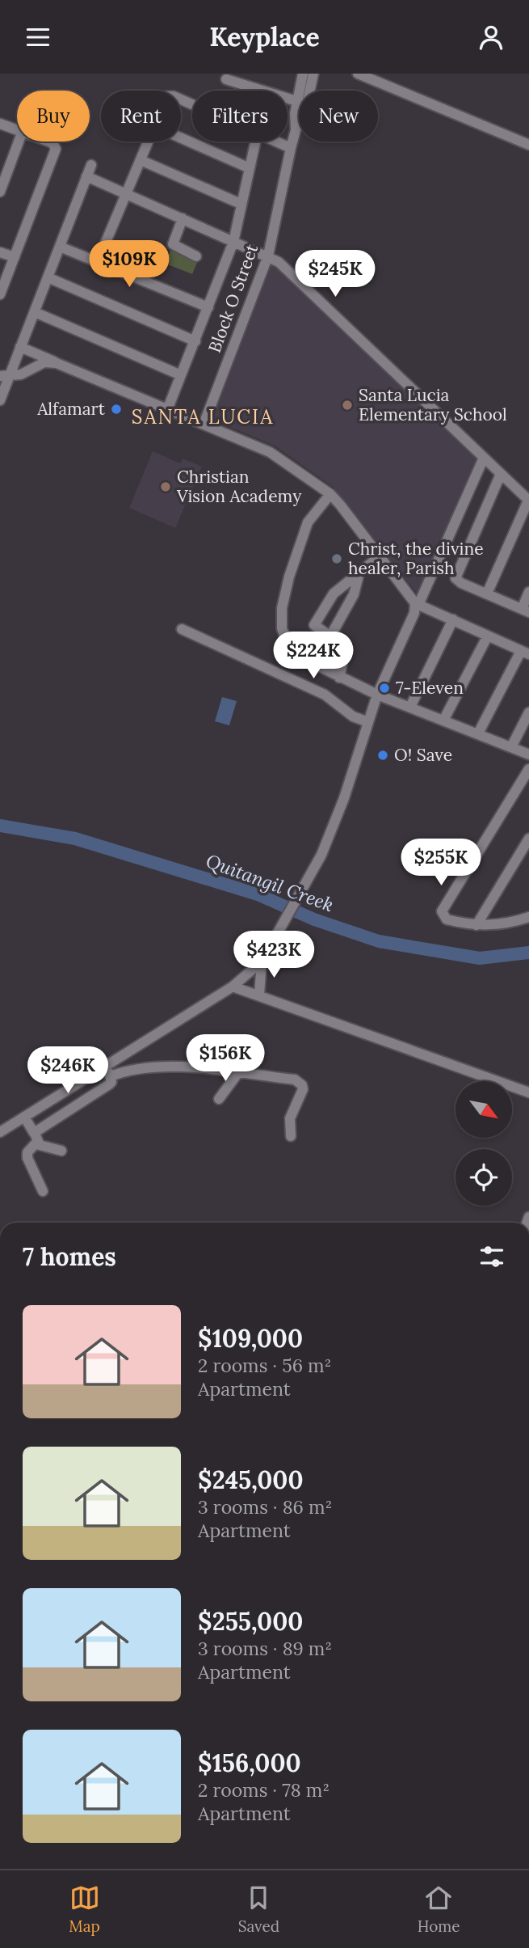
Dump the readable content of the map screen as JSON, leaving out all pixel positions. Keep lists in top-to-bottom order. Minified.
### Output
{"streets":{"street":["Block O Street"]},"districts":["SANTA LUCIA"],"water":["Quitangil Creek"],"places":["Santa Lucia Elementary School","Alfamart","Christian Vision Academy","Christ, the divine healer, Parish","7-Eleven","O! Save"],"north":"bottom right","page":{"header":"Keyplace","chip":["Buy","Rent","Filters","New"],"price":["$109K","$245K","$224K","$255K","$423K","$156K","$246K"],"heading":"7 homes","list":[{"name":"$109,000","note":"2 rooms · 56 m² · Apartment"},{"name":"$245,000","note":"3 rooms · 86 m² · Apartment"},{"name":"$255,000","note":"3 rooms · 89 m² · Apartment"},{"name":"$156,000","note":"2 rooms · 78 m² · Apartment"}],"tabs":["Map","Saved","Home"]}}
